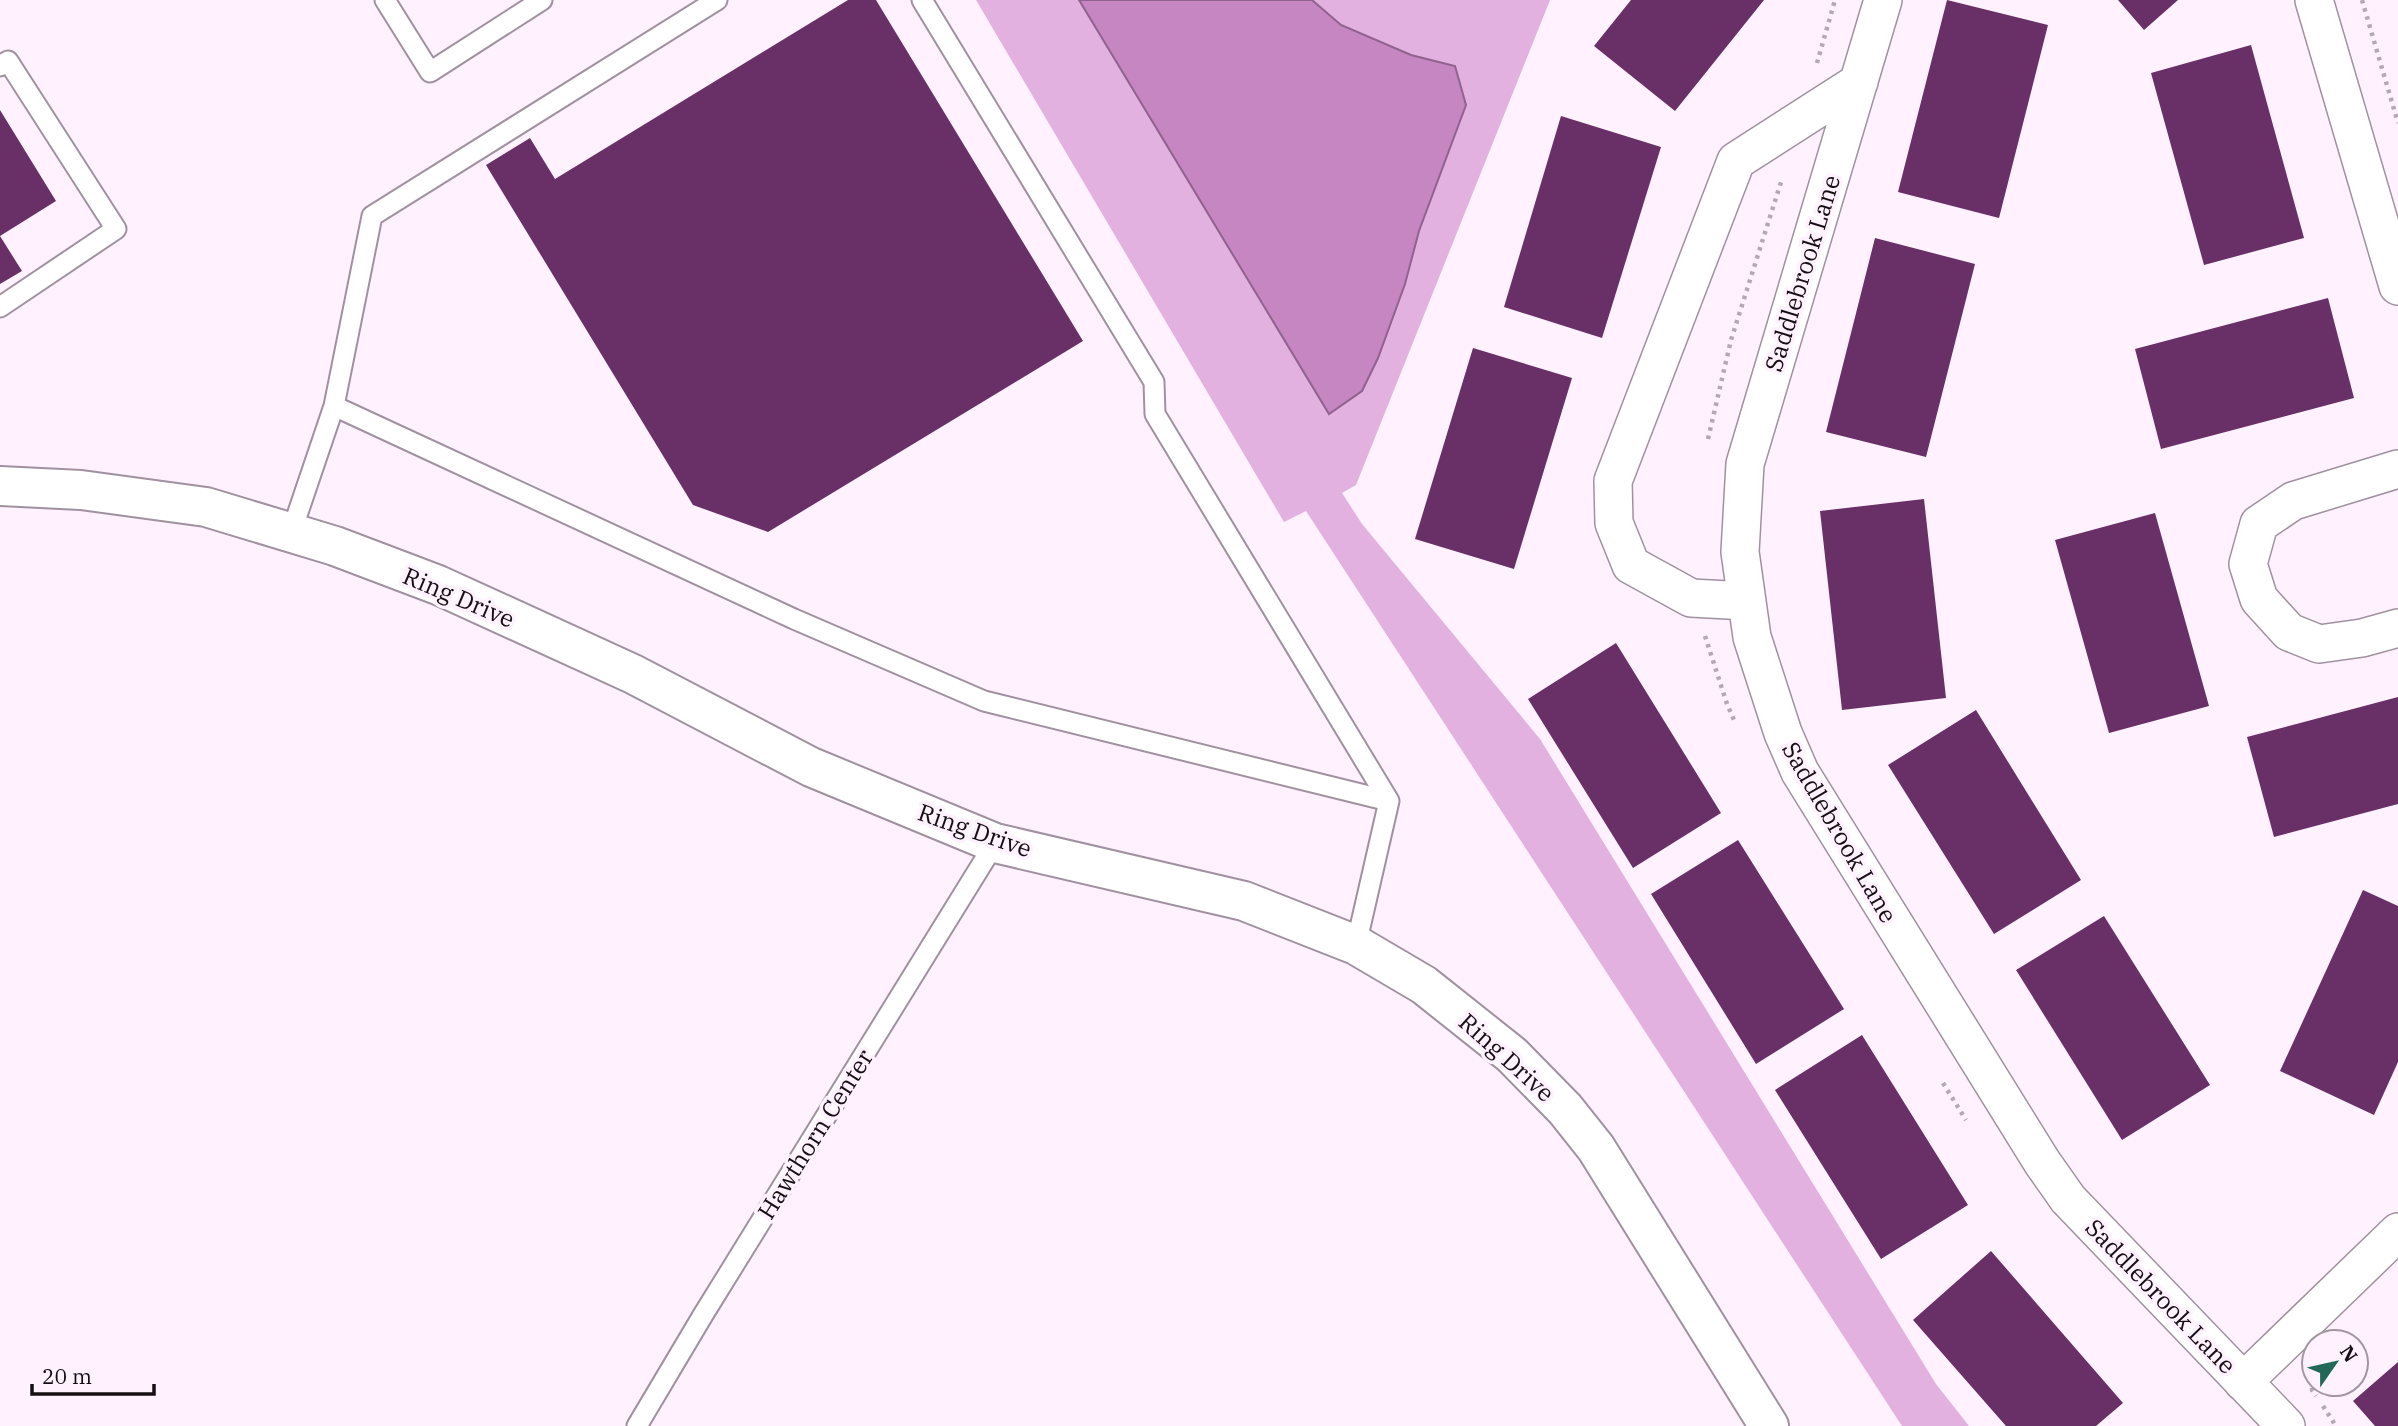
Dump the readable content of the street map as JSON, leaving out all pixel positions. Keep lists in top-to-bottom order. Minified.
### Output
{"streets":{"street":["Saddlebrook Lane","Ring Drive"],"lane":["Hawthorn Center"]},"crossings":[["Ring Drive","Hawthorn Center"]],"scale_bar":"20 m","north":"top right"}
